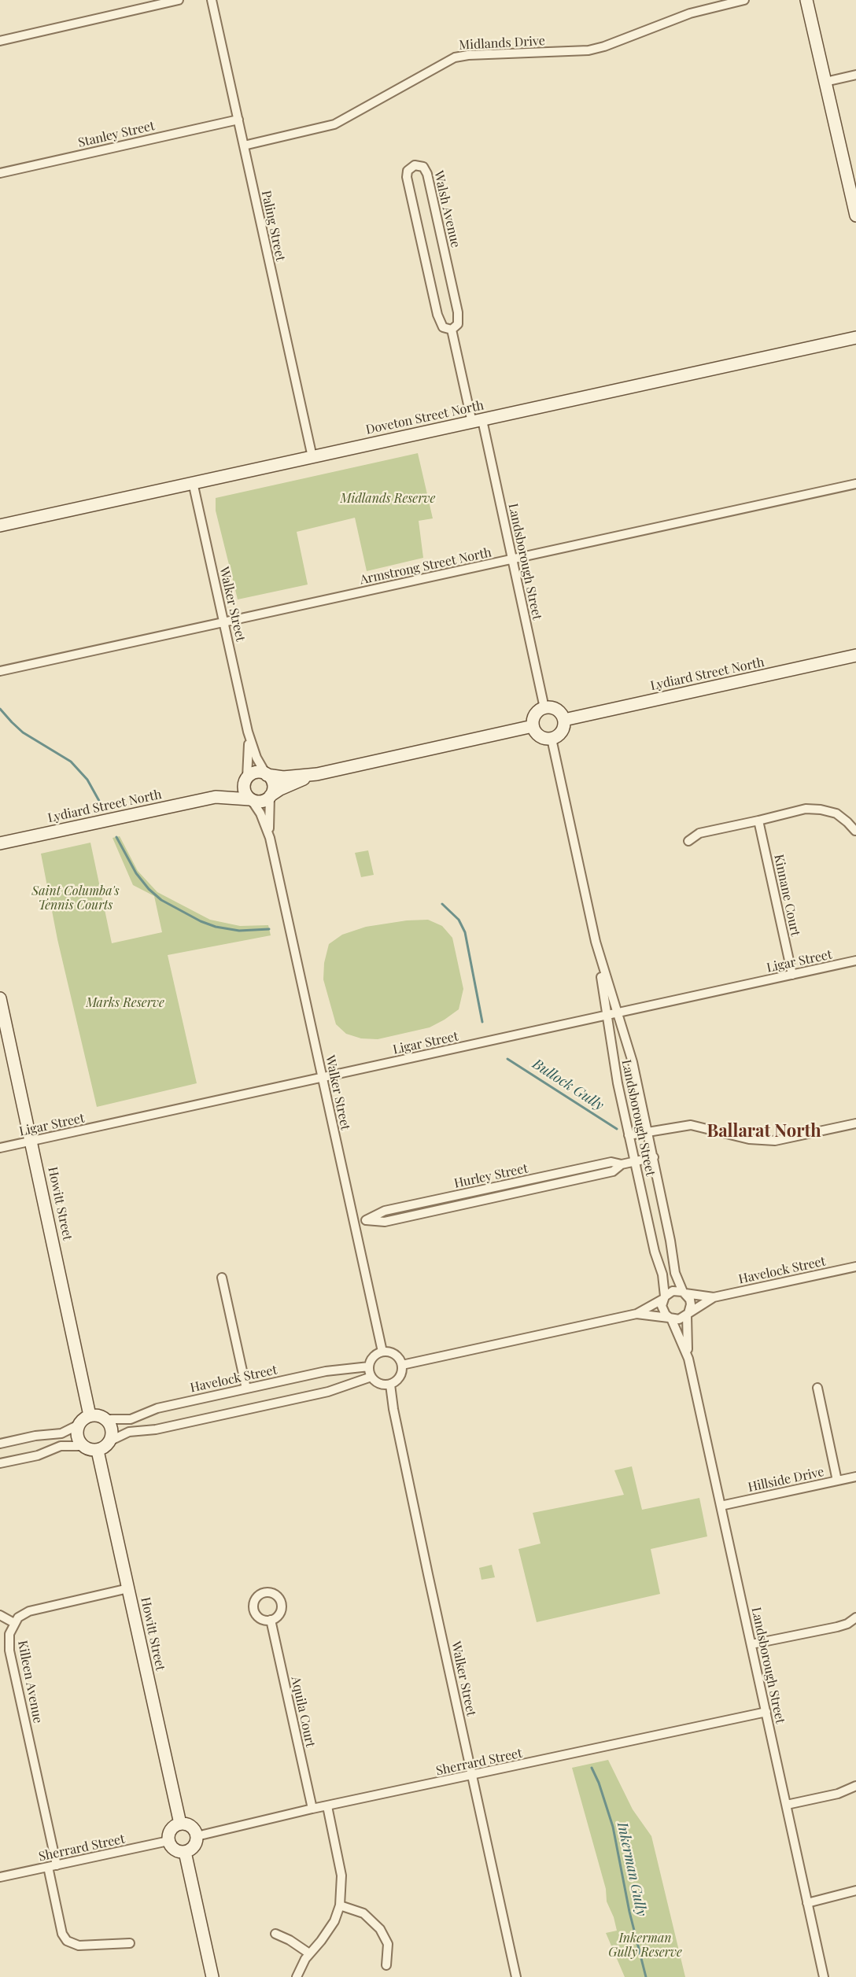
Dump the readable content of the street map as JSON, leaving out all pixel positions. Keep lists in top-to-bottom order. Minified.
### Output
{"streets":{"street":["Midlands Drive","Stanley Street","Walsh Avenue","Paling Street","Doveton Street North","Landsborough Street","Armstrong Street North","Walker Street","Lydiard Street North","Kinnane Court","Ligar Street","Hurley Street","Howitt Street","Havelock Street","Hillside Drive","Killeen Avenue","Aquila Court","Sherrard Street"]},"crossings":[["Midlands Drive","Paling Street"],["Stanley Street","Paling Street"],["Walsh Avenue","Doveton Street North"],["Walsh Avenue","Landsborough Street"],["Paling Street","Doveton Street North"],["Doveton Street North","Landsborough Street"],["Doveton Street North","Walker Street"],["Landsborough Street","Armstrong Street North"],["Landsborough Street","Lydiard Street North"],["Landsborough Street","Ligar Street"],["Landsborough Street","Hurley Street"],["Landsborough Street","Havelock Street"],["Landsborough Street","Hillside Drive"],["Landsborough Street","Sherrard Street"],["Armstrong Street North","Walker Street"],["Walker Street","Lydiard Street North"],["Walker Street","Ligar Street"],["Walker Street","Hurley Street"],["Walker Street","Havelock Street"],["Walker Street","Sherrard Street"],["Kinnane Court","Ligar Street"],["Ligar Street","Howitt Street"],["Howitt Street","Havelock Street"],["Howitt Street","Killeen Avenue"],["Howitt Street","Sherrard Street"],["Killeen Avenue","Sherrard Street"],["Aquila Court","Sherrard Street"]],"districts":["Ballarat North"],"water":["Bullock Gully","Inkerman Gully"],"parks":["Midlands Reserve","Saint Columba's Tennis Courts","Marks Reserve","Inkerman Gully Reserve"]}
